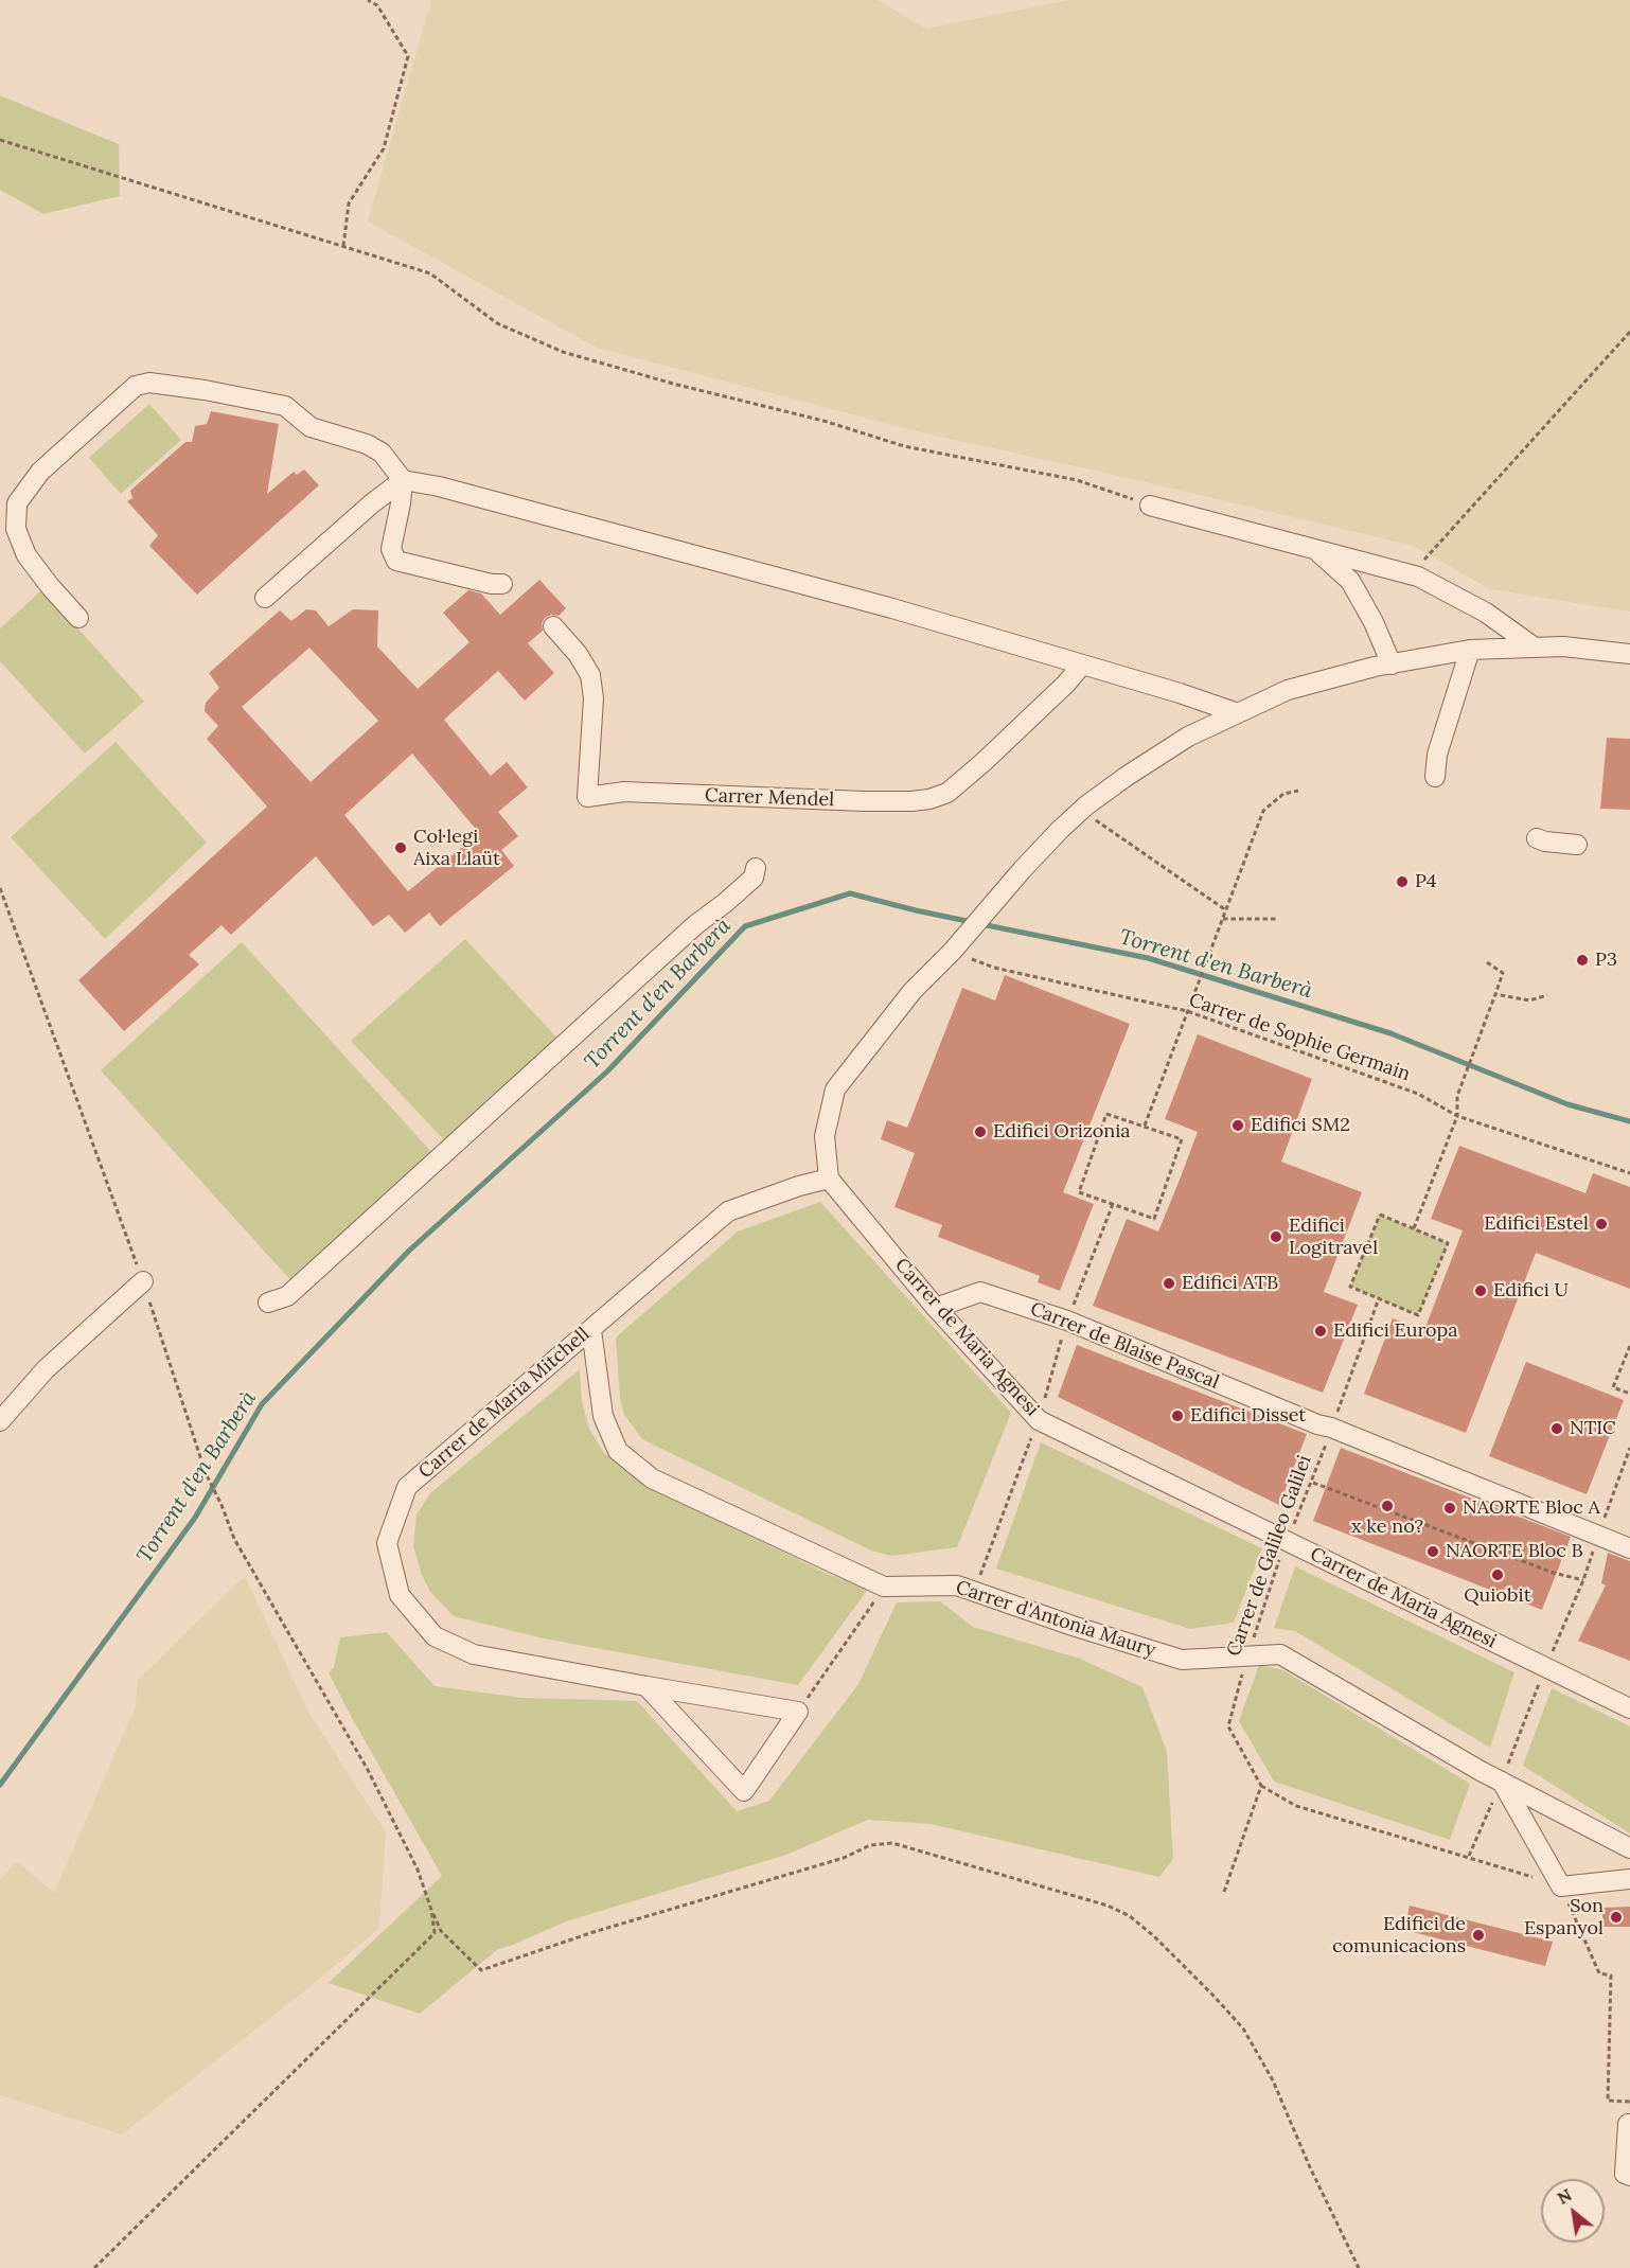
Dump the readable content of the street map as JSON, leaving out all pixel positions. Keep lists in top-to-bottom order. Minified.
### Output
{"streets":{"street":["Carrer Mendel","Carrer de Maria Agnesi","Carrer de Blaise Pascal","Carrer de Maria Mitchell","Carrer d'Antonia Maury"],"path":["Carrer de Sophie Germain","Carrer de Galileo Galilei"]},"crossings":[["Carrer de Maria Agnesi","Carrer de Blaise Pascal"],["Carrer de Maria Agnesi","Carrer de Maria Mitchell"],["Carrer de Maria Agnesi","Carrer de Galileo Galilei"],["Carrer de Blaise Pascal","Carrer de Galileo Galilei"],["Carrer de Maria Mitchell","Carrer d'Antonia Maury"],["Carrer de Galileo Galilei","Carrer d'Antonia Maury"]],"water":["Torrent d'en Barberà"],"places":["Col·legi Aixa Llaüt","P4","P3","Edifici SM2","Edifici Orizonia","Edifici Estel","Edifici Logitravel","Edifici ATB","Edifici U","Edifici Europa","Edifici Disset","NTIC","x ke no?","NAORTE Bloc A","NAORTE Bloc B","Quiobit","Son Espanyol","Edifici de comunicacions"],"north":"top left"}
